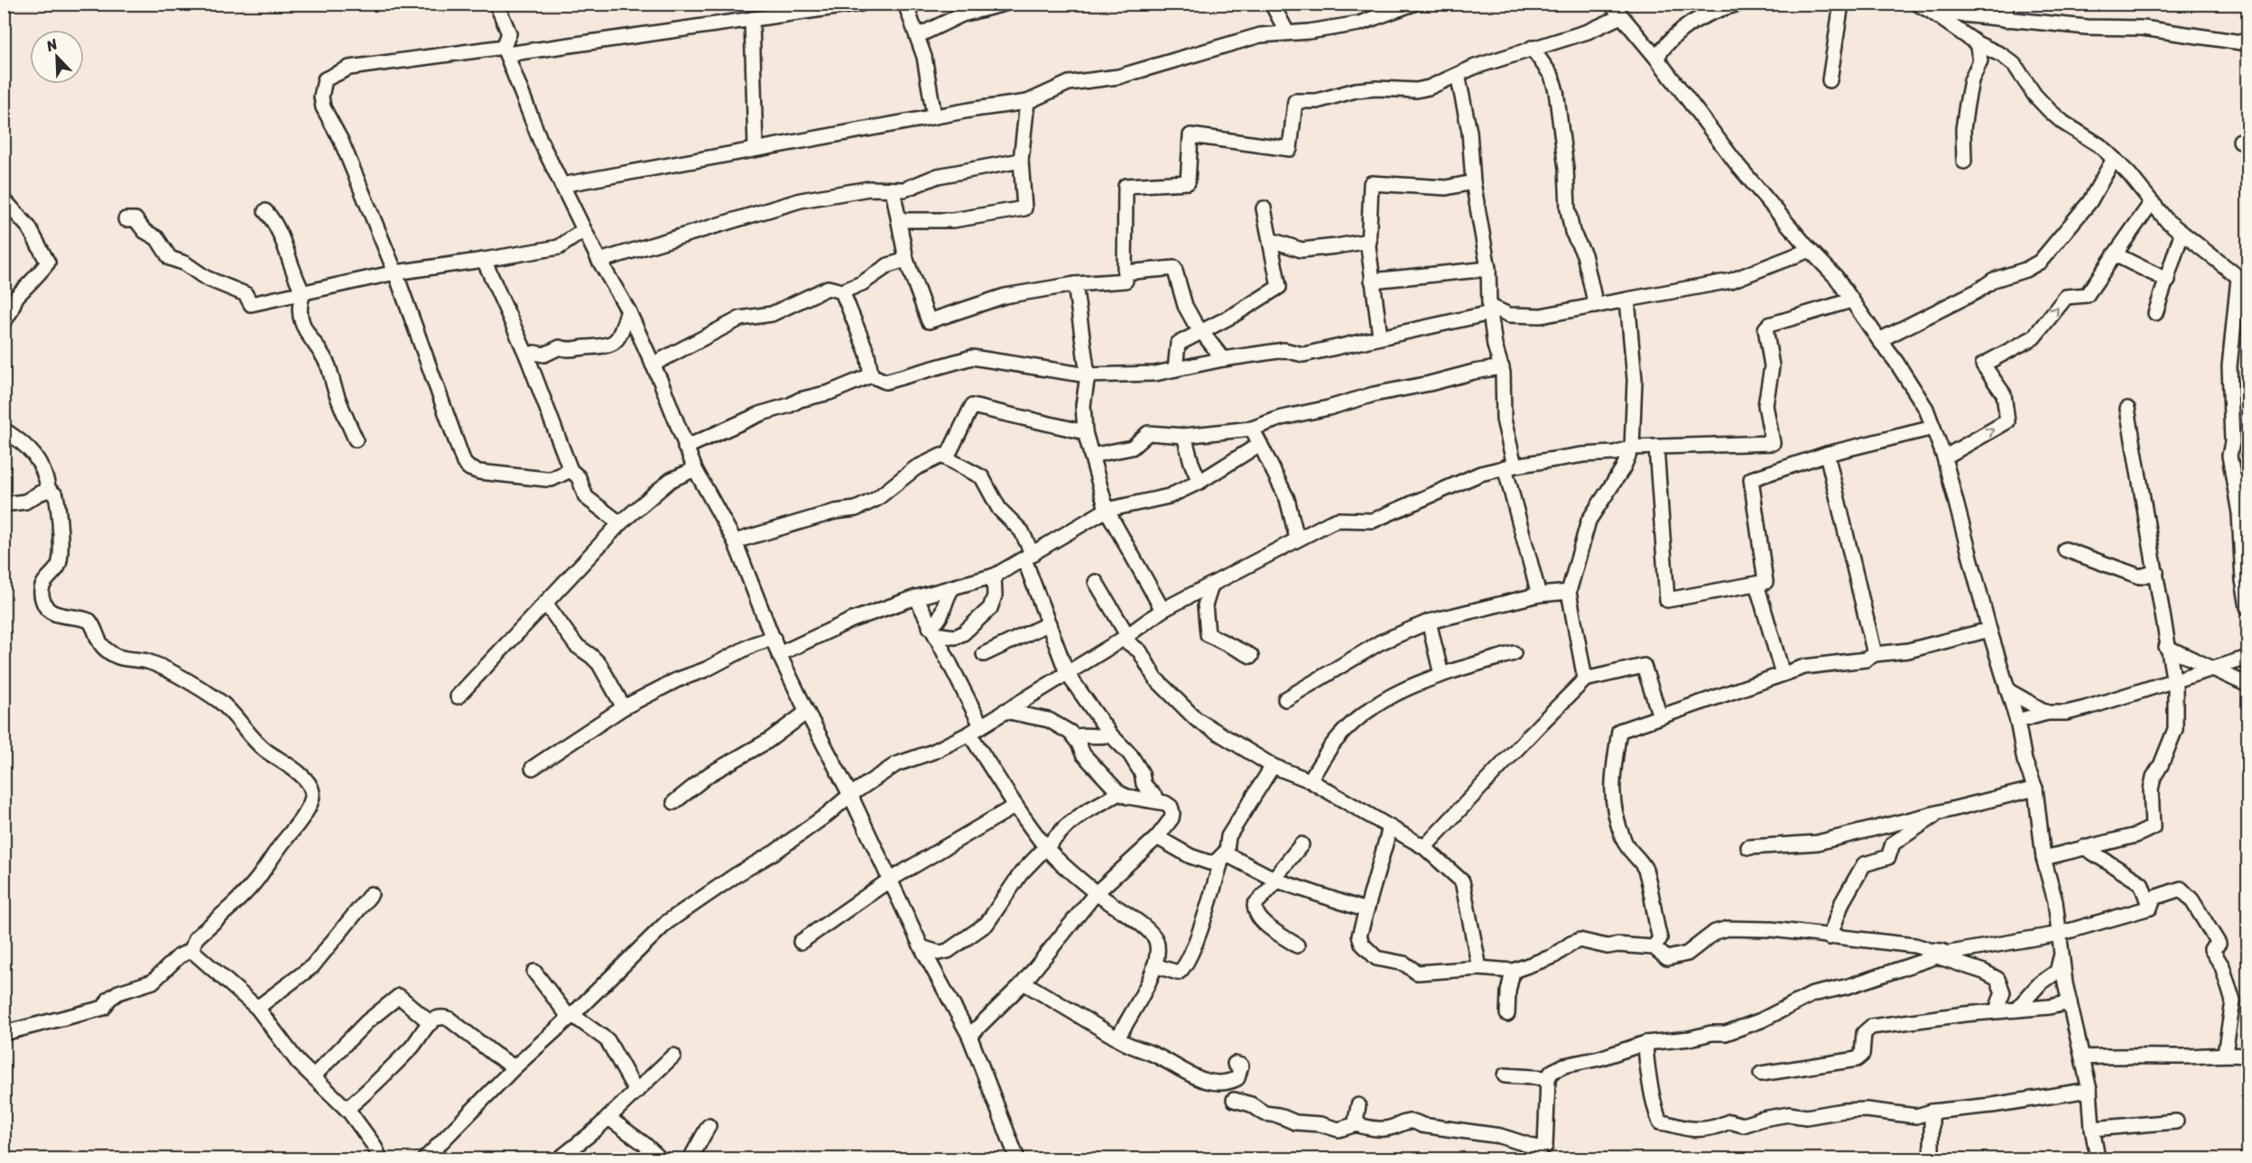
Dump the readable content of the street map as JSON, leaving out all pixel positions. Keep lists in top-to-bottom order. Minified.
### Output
{"north":"top left"}
